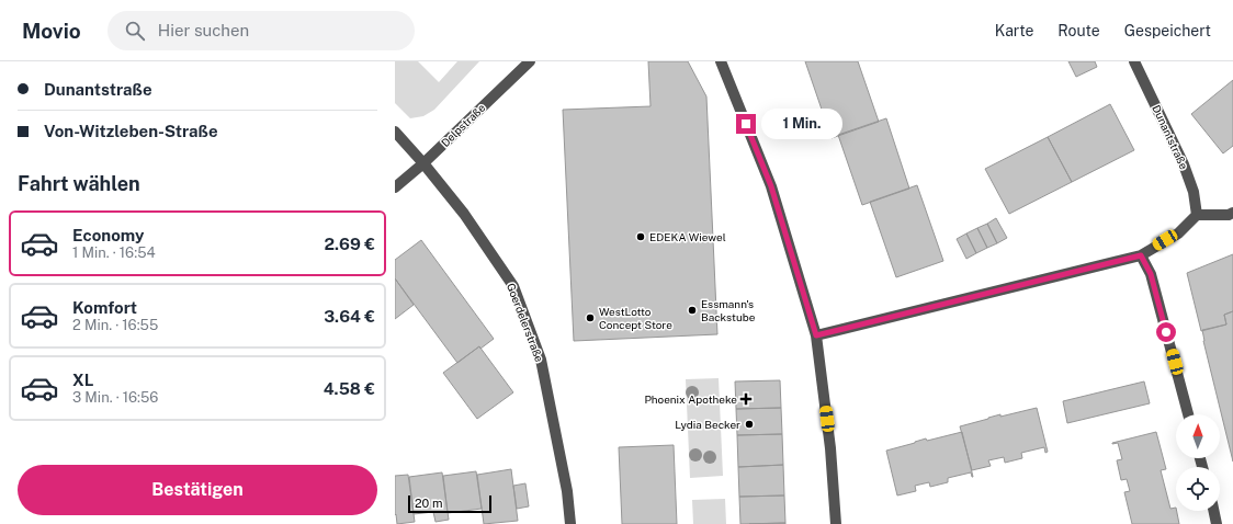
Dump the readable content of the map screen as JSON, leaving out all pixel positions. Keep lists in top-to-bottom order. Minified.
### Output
{"streets":{"street":["Delpstraße","Dunantstraße","Goerdelerstraße"]},"crossings":[["Delpstraße","Goerdelerstraße"]],"places":{"other":["EDEKA Wiewel","Essmann's Backstube","WestLotto Concept Store","Lydia Becker"],"health":["Phoenix Apotheke"]},"scale_bar":"20 m","north":"top","page":{"header":"Movio","search":"Hier suchen","nav":["Karte","Route","Gespeichert"],"banner":["Dunantstraße","Von-Witzleben-Straße"],"bubble":"1 Min.","heading":"Fahrt wählen","list":[{"name":"Economy","note":"1 Min. · 16:54","value":"2.69 €"},{"name":"Komfort","note":"2 Min. · 16:55","value":"3.64 €"},{"name":"XL","note":"3 Min. · 16:56","value":"4.58 €"}],"buttons":"Bestätigen","scale":"20 m"}}
